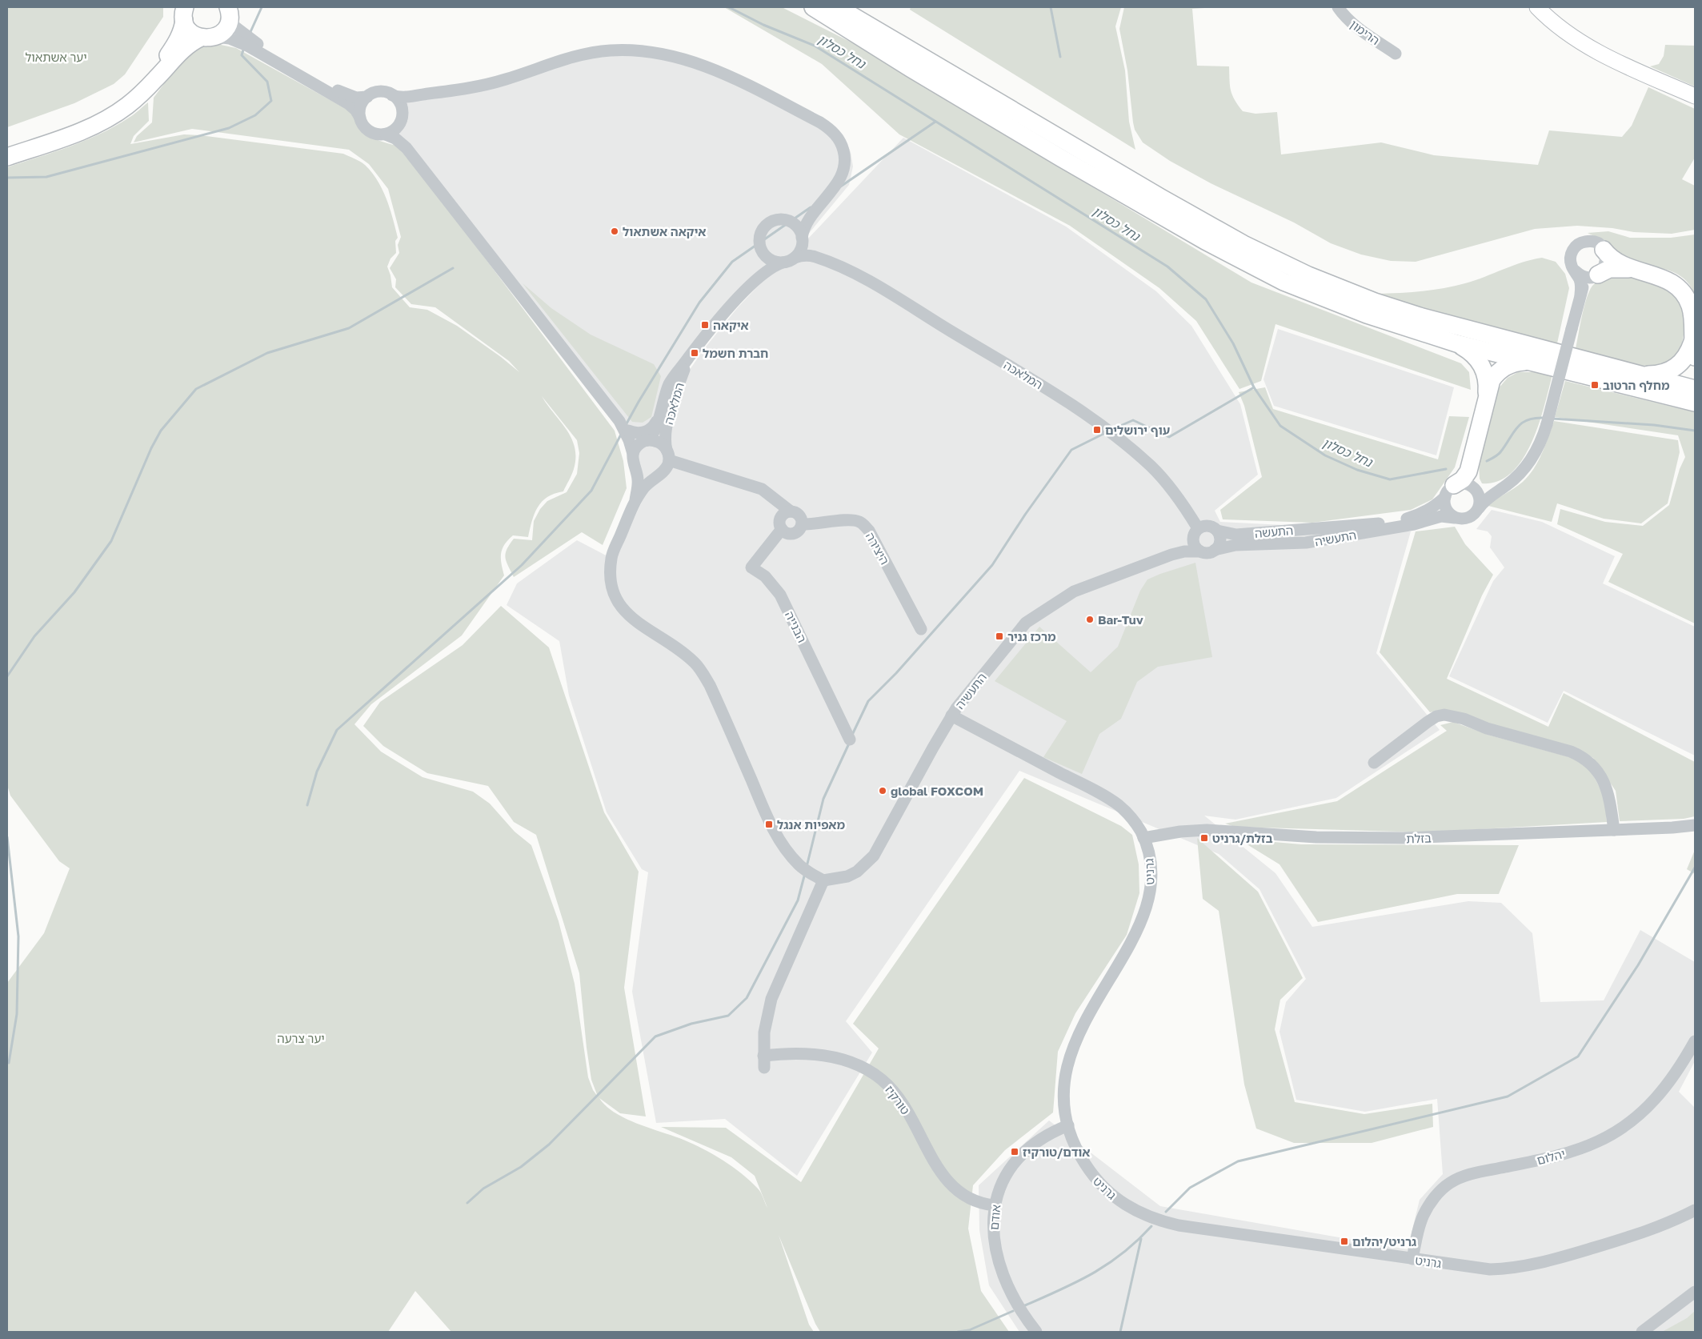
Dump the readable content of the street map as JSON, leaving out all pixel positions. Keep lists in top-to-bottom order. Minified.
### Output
{"streets":{"street":["הרימון","המלאכה","התעשה","התעשיה","היצירה","הבנייה","בזלת","גרניט","טורקיז","יהלום","אודם"]},"crossings":[["המלאכה","התעשה"],["המלאכה","התעשיה"],["התעשה","התעשיה"],["התעשיה","גרניט"],["היצירה","הבנייה"],["בזלת","גרניט"],["גרניט","יהלום"],["גרניט","אודם"],["טורקיז","אודם"]],"water":["נחל כסלון"],"parks":["יער אשתאול","יער צרעה"],"places":{"other":["איקאה אשתאול","Bar-Tuv","global FOXCOM"],"transit":["איקאה","חברת חשמל","מחלף הרטוב","עוף ירושלים","מרכז גניר","מאפיות אנגל","בזלת/גרניט","אודם/טורקיז","גרניט/יהלום"]}}
